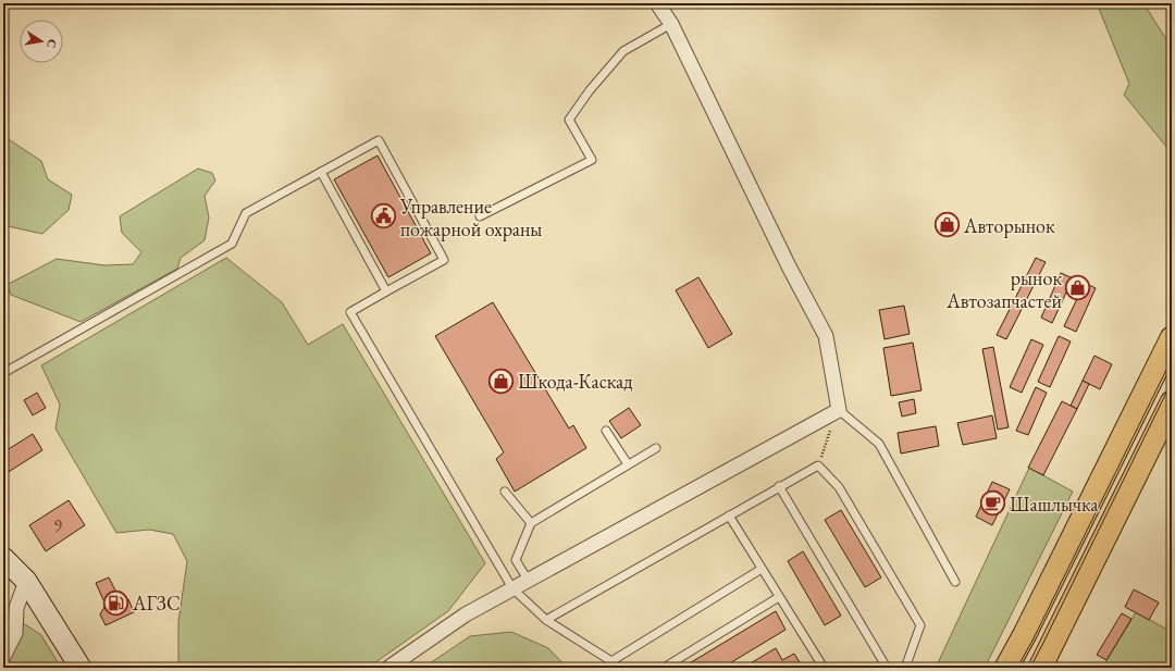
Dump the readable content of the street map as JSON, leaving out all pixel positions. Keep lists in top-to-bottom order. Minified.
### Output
{"places":{"public building":["Управление пожарной охраны"],"shop":["Авторынок","рынок Автозапчастей","Шкода-Каскад"],"cafe":["Шашлычка"],"fuel station":["АГЗС"]},"house_numbers":["9"],"north":"right"}
